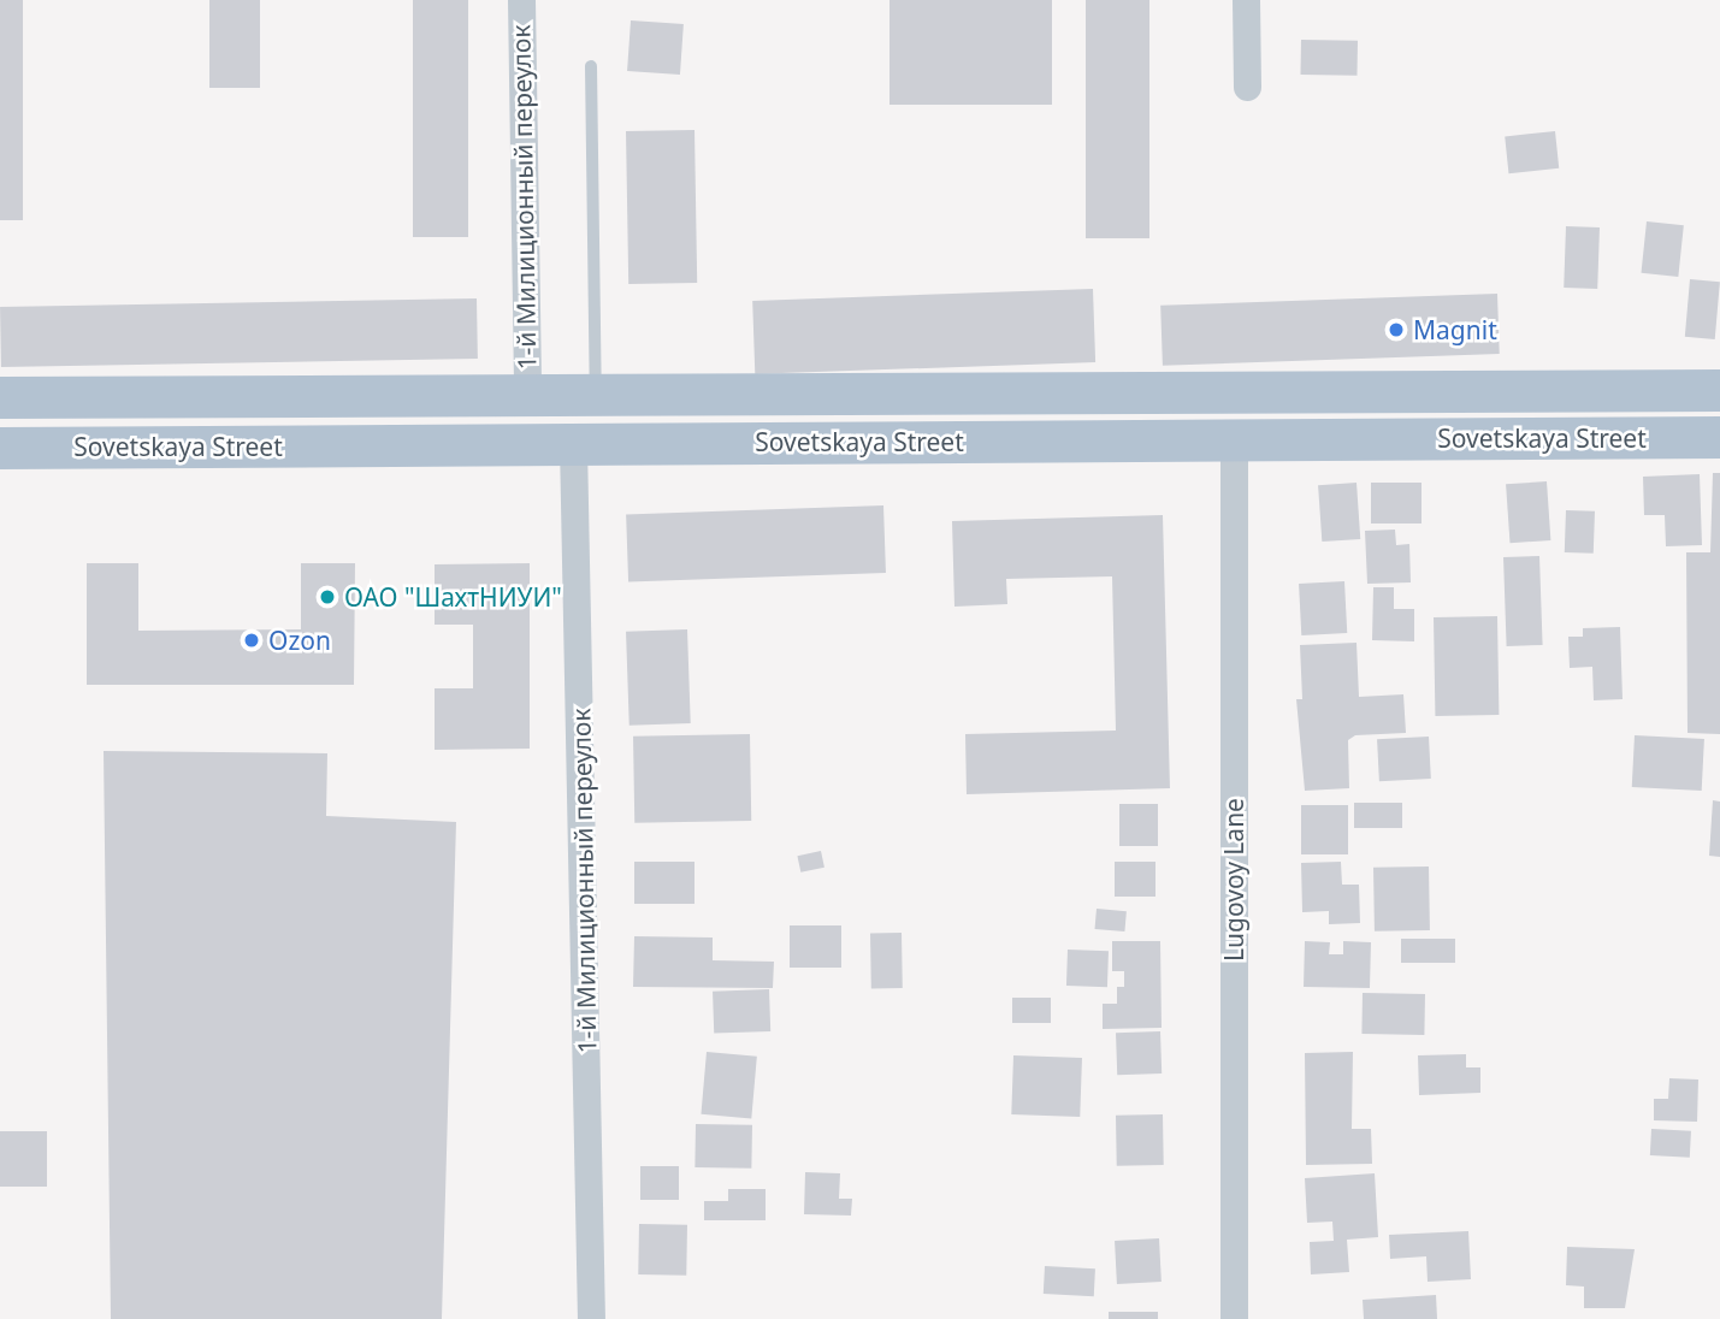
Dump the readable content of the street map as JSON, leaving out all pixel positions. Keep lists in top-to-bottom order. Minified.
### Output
{"streets":{"main road":["Sovetskaya Street"],"street":["1-й Милиционный переулок","Lugovoy Lane"]},"crossings":[["1-й Милиционный переулок","Sovetskaya Street"],["Sovetskaya Street","Lugovoy Lane"]],"places":["Magnit","ОАО \"ШахтНИУИ\"","Ozon"]}
